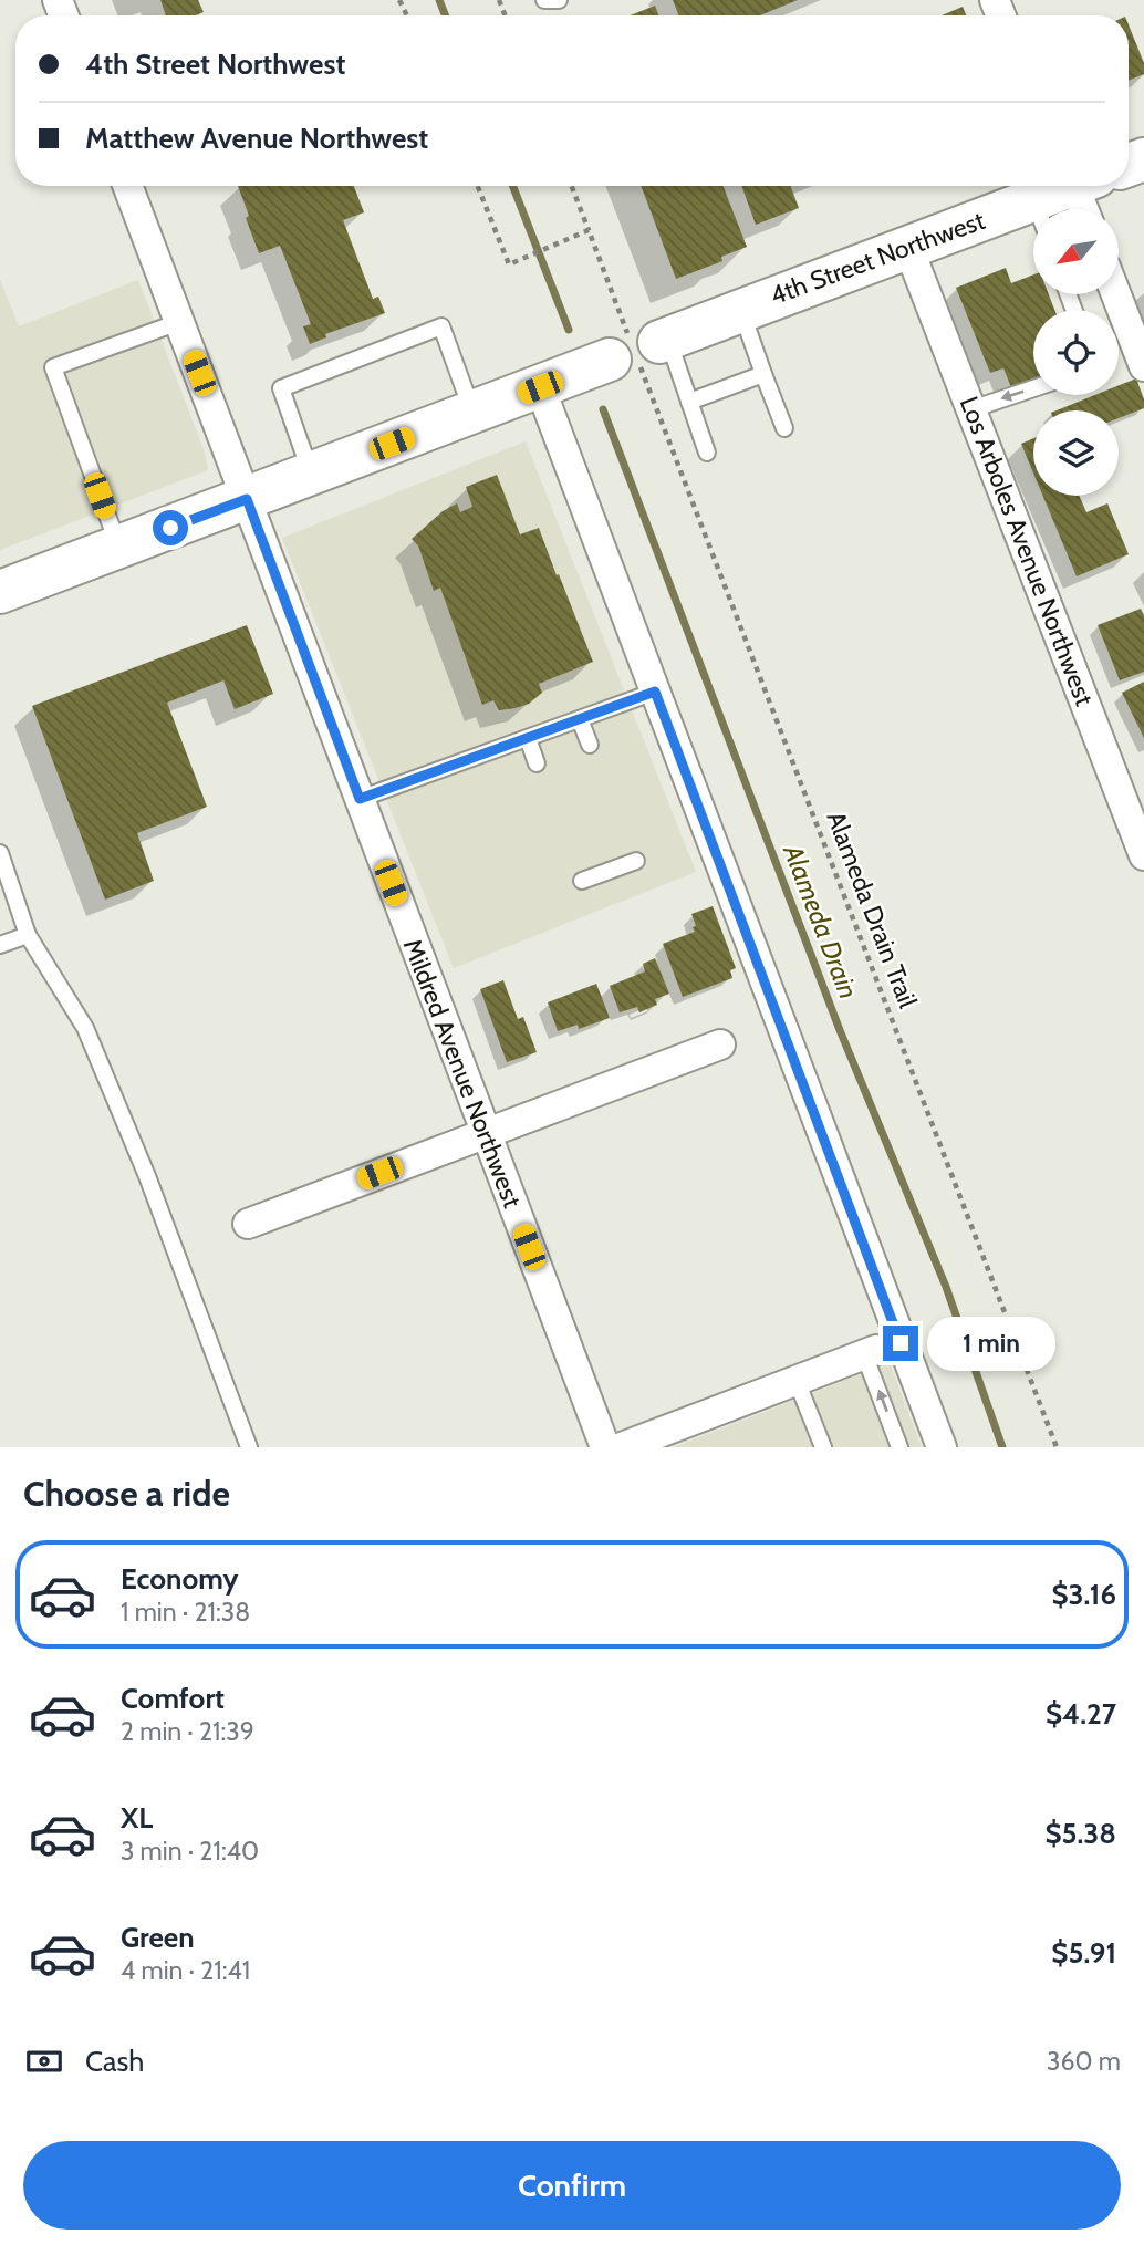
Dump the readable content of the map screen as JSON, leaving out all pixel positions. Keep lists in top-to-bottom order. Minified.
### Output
{"streets":{"main road":["4th Street Northwest"],"street":["Los Arboles Avenue Northwest","Mildred Avenue Northwest"],"path":["Alameda Drain Trail"]},"crossings":[["4th Street Northwest","Los Arboles Avenue Northwest"]],"water":["Alameda Drain"],"north":"bottom left","page":{"banner":["4th Street Northwest","Matthew Avenue Northwest"],"bubble":"1 min","heading":"Choose a ride","list":[{"name":"Economy","note":"1 min · 21:38","value":"$3.16"},{"name":"Comfort","note":"2 min · 21:39","value":"$4.27"},{"name":"XL","note":"3 min · 21:40","value":"$5.38"},{"name":"Green","note":"4 min · 21:41","value":"$5.91"}],"pay":["Cash","360 m"],"buttons":"Confirm"}}
